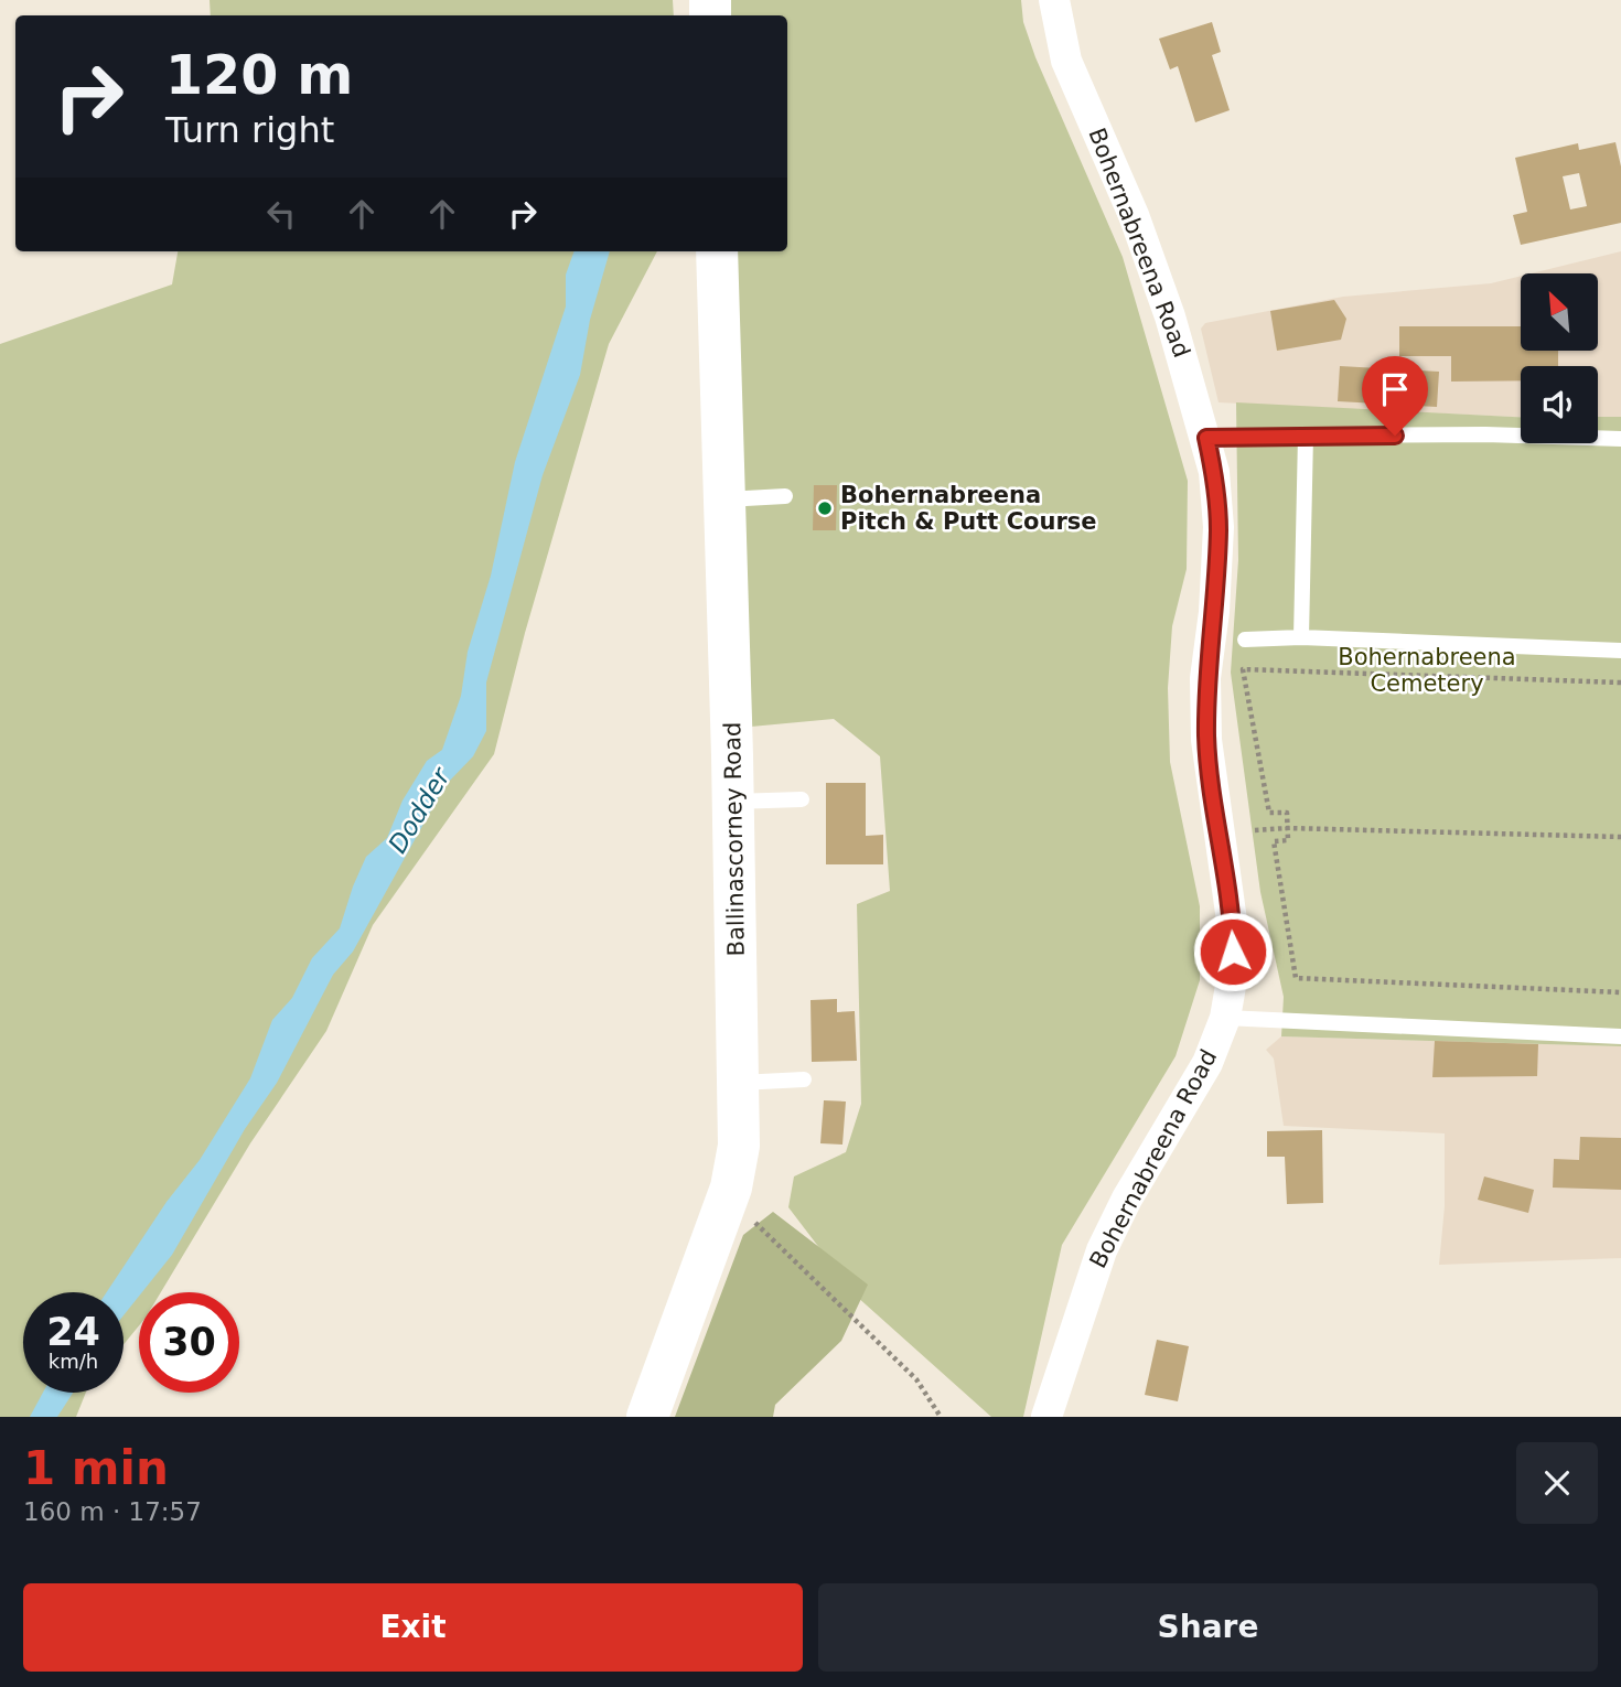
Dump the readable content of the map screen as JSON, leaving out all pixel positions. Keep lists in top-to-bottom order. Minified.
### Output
{"streets":{"main road":["Ballinascorney Road"],"street":["Bohernabreena Road"]},"water":["Dodder"],"parks":["Bohernabreena Cemetery"],"places":["Bohernabreena Pitch & Putt Course"],"north":"top left","page":{"turn":["120 m","Turn right"],"speed":"24 km/h","limit":"30","heading":["1 min","160 m · 17:57"],"buttons":["Exit","Share"]}}
